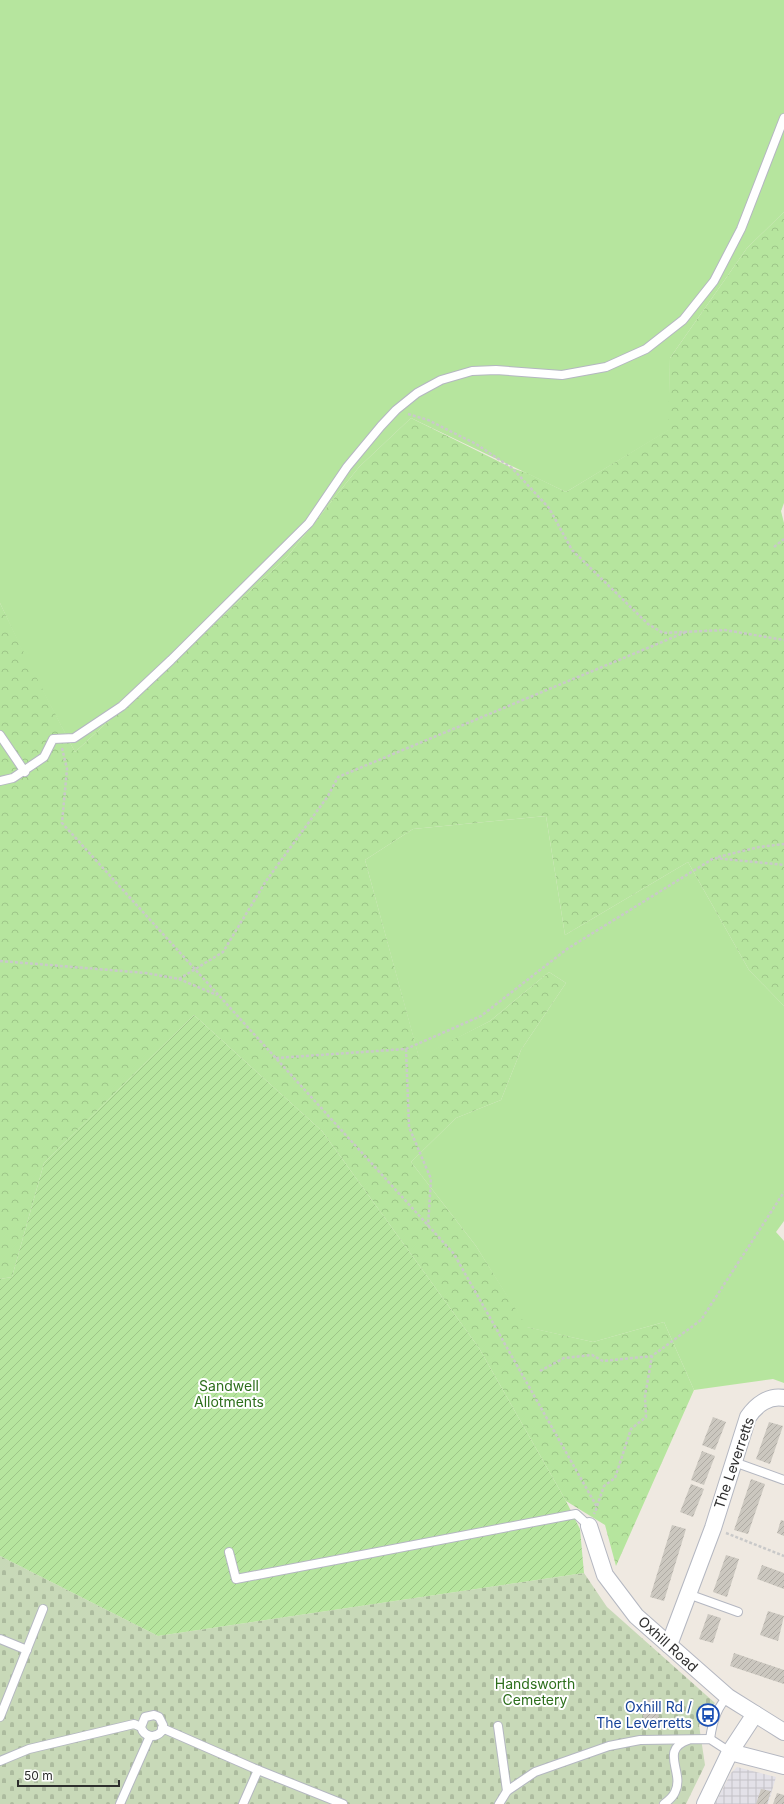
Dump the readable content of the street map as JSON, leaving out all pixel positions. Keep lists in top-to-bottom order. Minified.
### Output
{"streets":{"street":["The Leverretts","Oxhill Road"]},"crossings":[["The Leverretts","Oxhill Road"]],"parks":["Sandwell Allotments","Handsworth Cemetery"],"places":{"bus stop":["Oxhill Rd / The Leverretts"]},"scale_bar":"50 m"}
